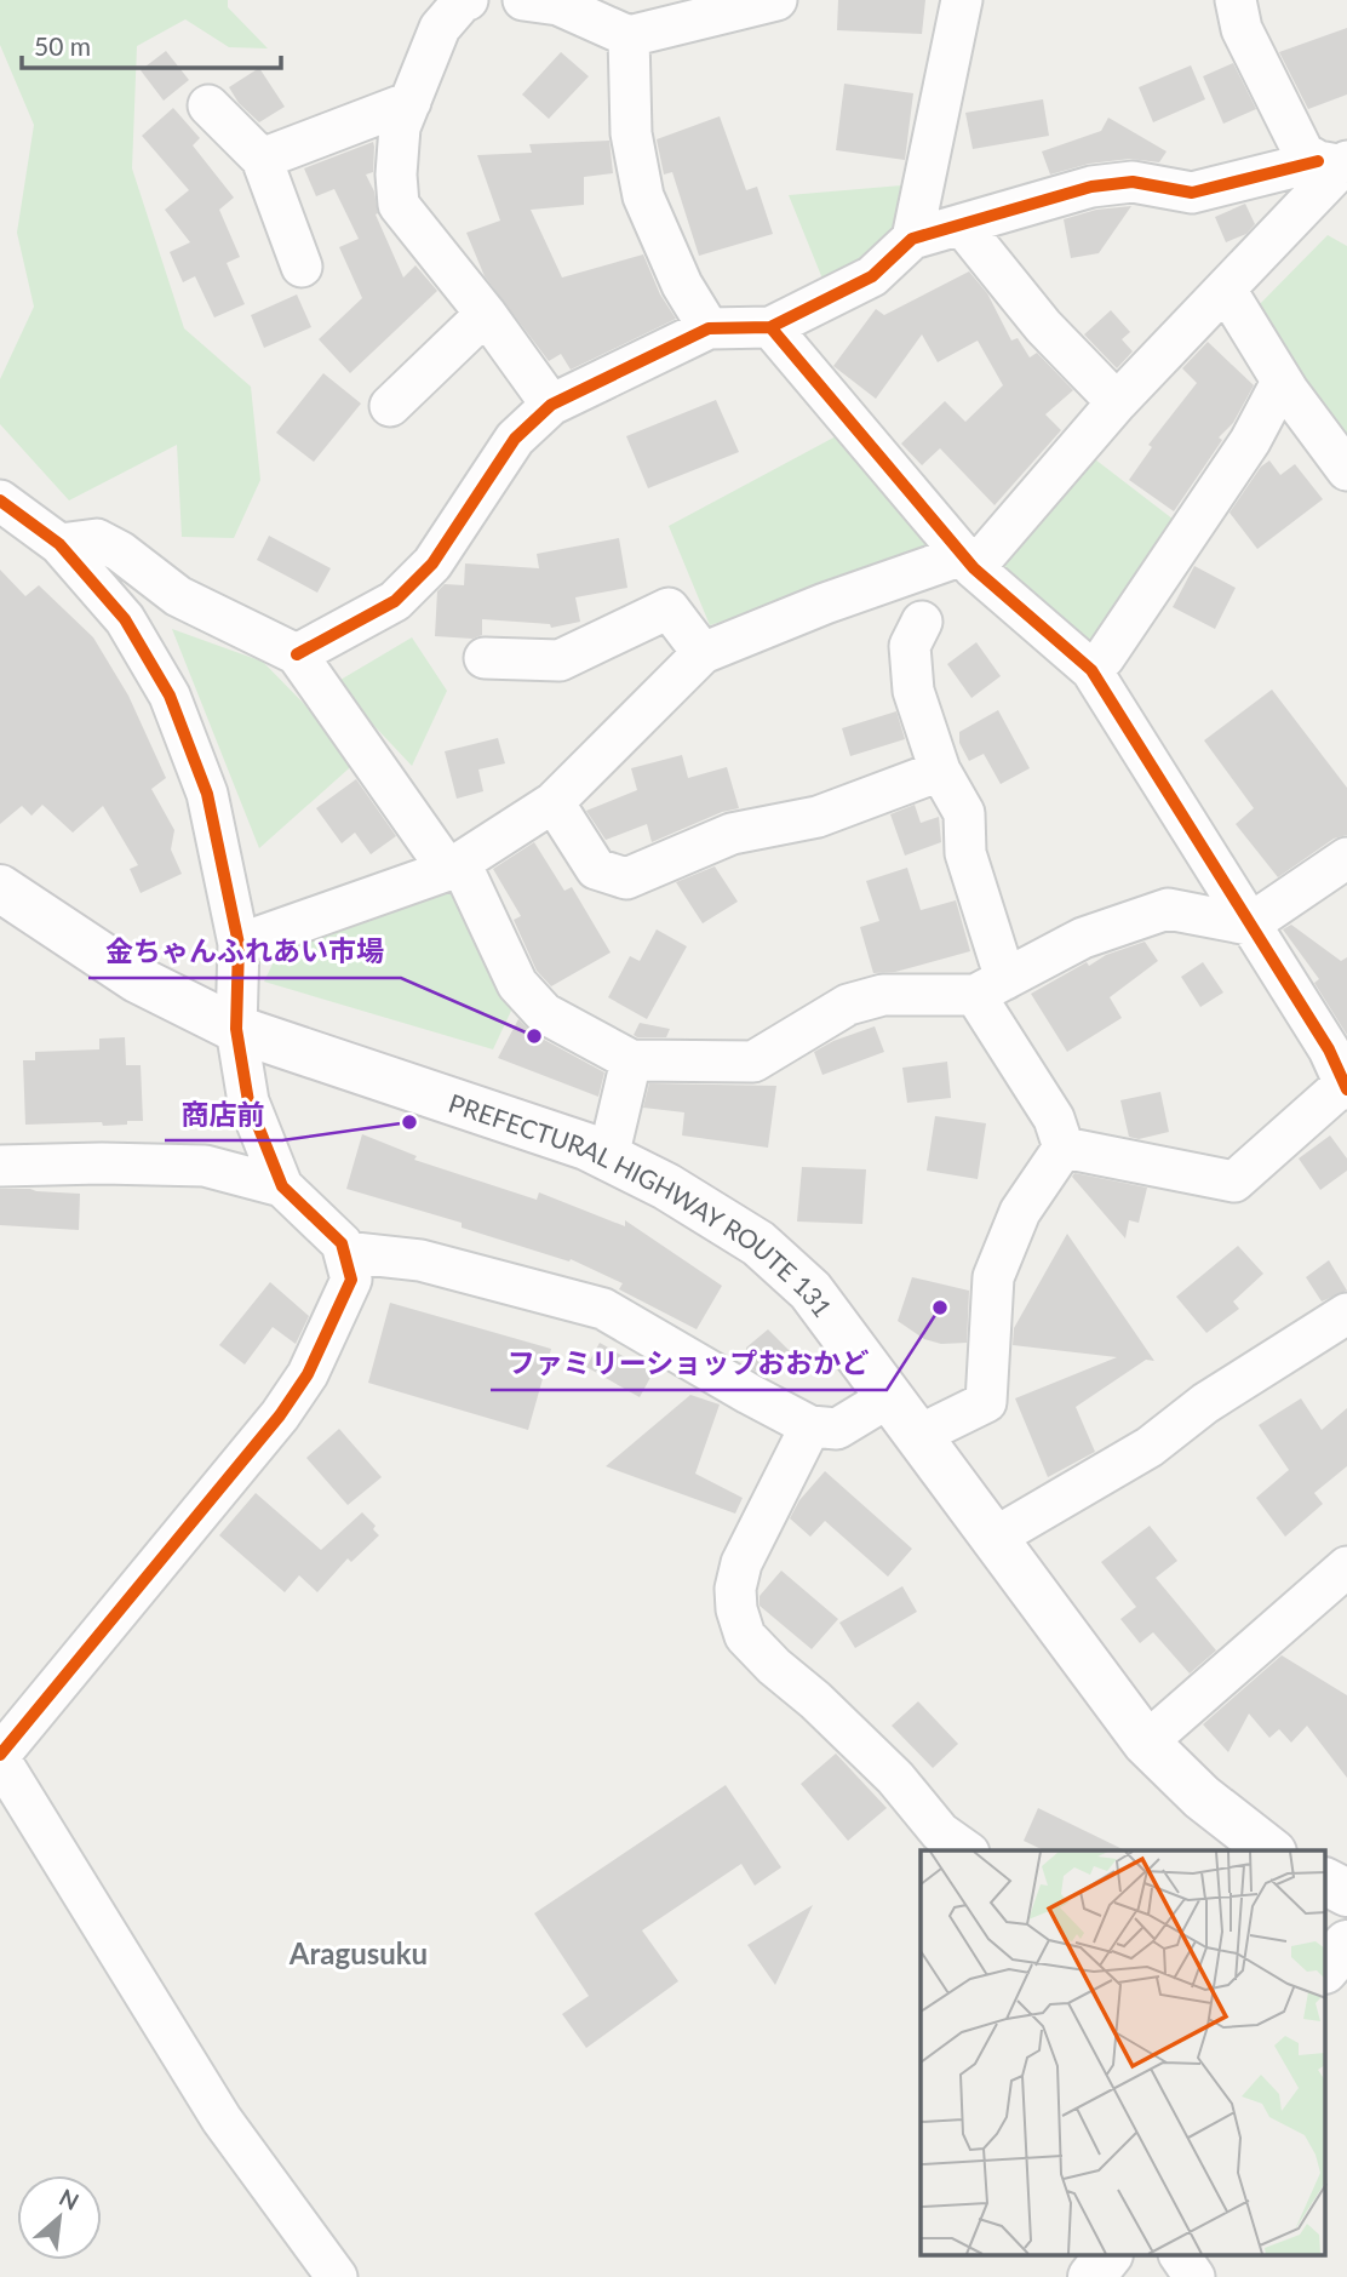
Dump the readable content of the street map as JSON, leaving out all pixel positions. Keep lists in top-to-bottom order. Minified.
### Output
{"streets":{"main road":["PREFECTURAL HIGHWAY ROUTE 131"]},"districts":["Aragusuku"],"places":["金ちゃんふれあい市場","商店前","ファミリーショップおおかど"],"scale_bar":"50 m","north":"top right"}
